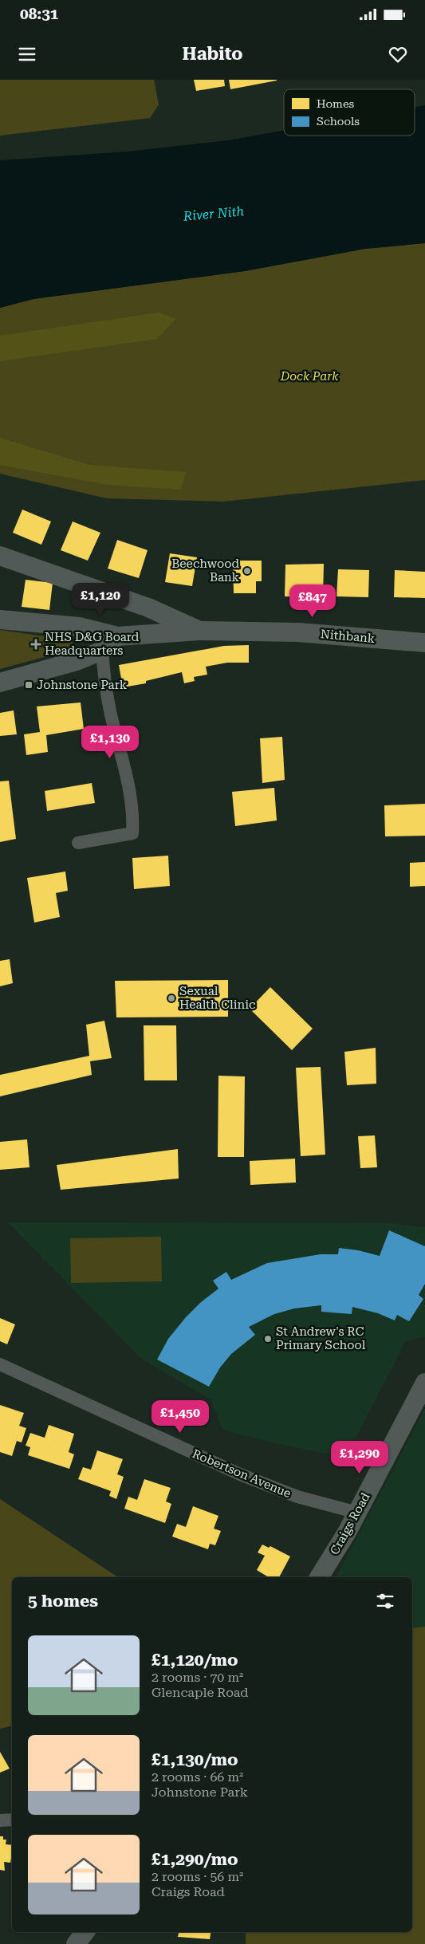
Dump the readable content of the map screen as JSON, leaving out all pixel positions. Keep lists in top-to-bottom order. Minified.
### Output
{"streets":{"main road":["Nithbank","Craigs Road"],"street":["Robertson Avenue"]},"crossings":[["Robertson Avenue","Craigs Road"]],"water":["River Nith"],"parks":["Dock Park"],"places":{"other":["Beechwood Bank","Sexual Health Clinic","St Andrew's RC Primary School"],"health":["NHS D&G Board Headquarters"],"transit":["Johnstone Park"]},"legend":["Homes","Schools"],"page":{"status":"08:31","header":"Habito","price":["£1,120","£847","£1,130","£1,450","£1,290"],"heading":"5 homes","list":[{"name":"£1,120/mo","note":"2 rooms · 70 m² · Glencaple Road"},{"name":"£1,130/mo","note":"2 rooms · 66 m² · Johnstone Park"},{"name":"£1,290/mo","note":"2 rooms · 56 m² · Craigs Road"}]}}
